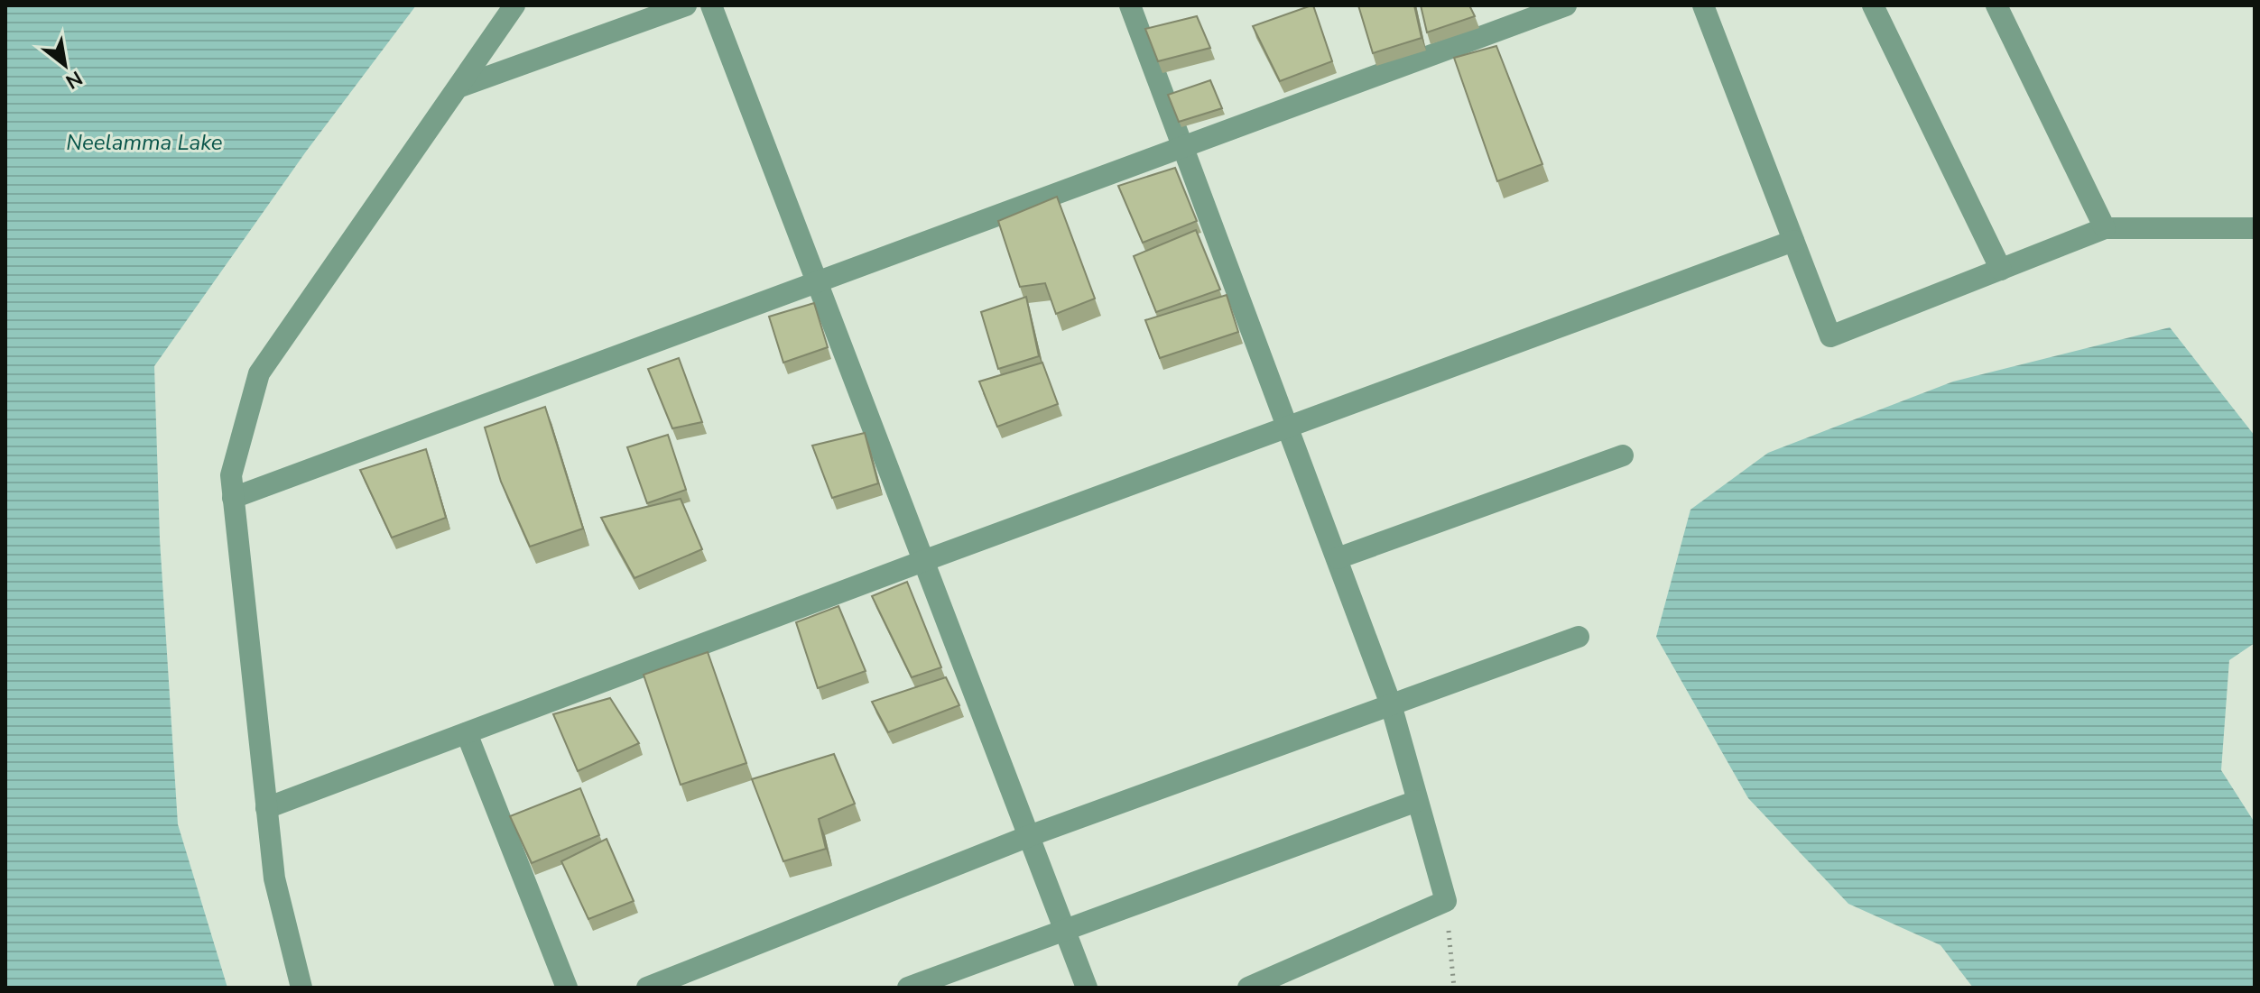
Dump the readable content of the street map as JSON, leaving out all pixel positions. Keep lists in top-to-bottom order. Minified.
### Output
{"water":["Neelamma Lake"],"north":"bottom right"}
